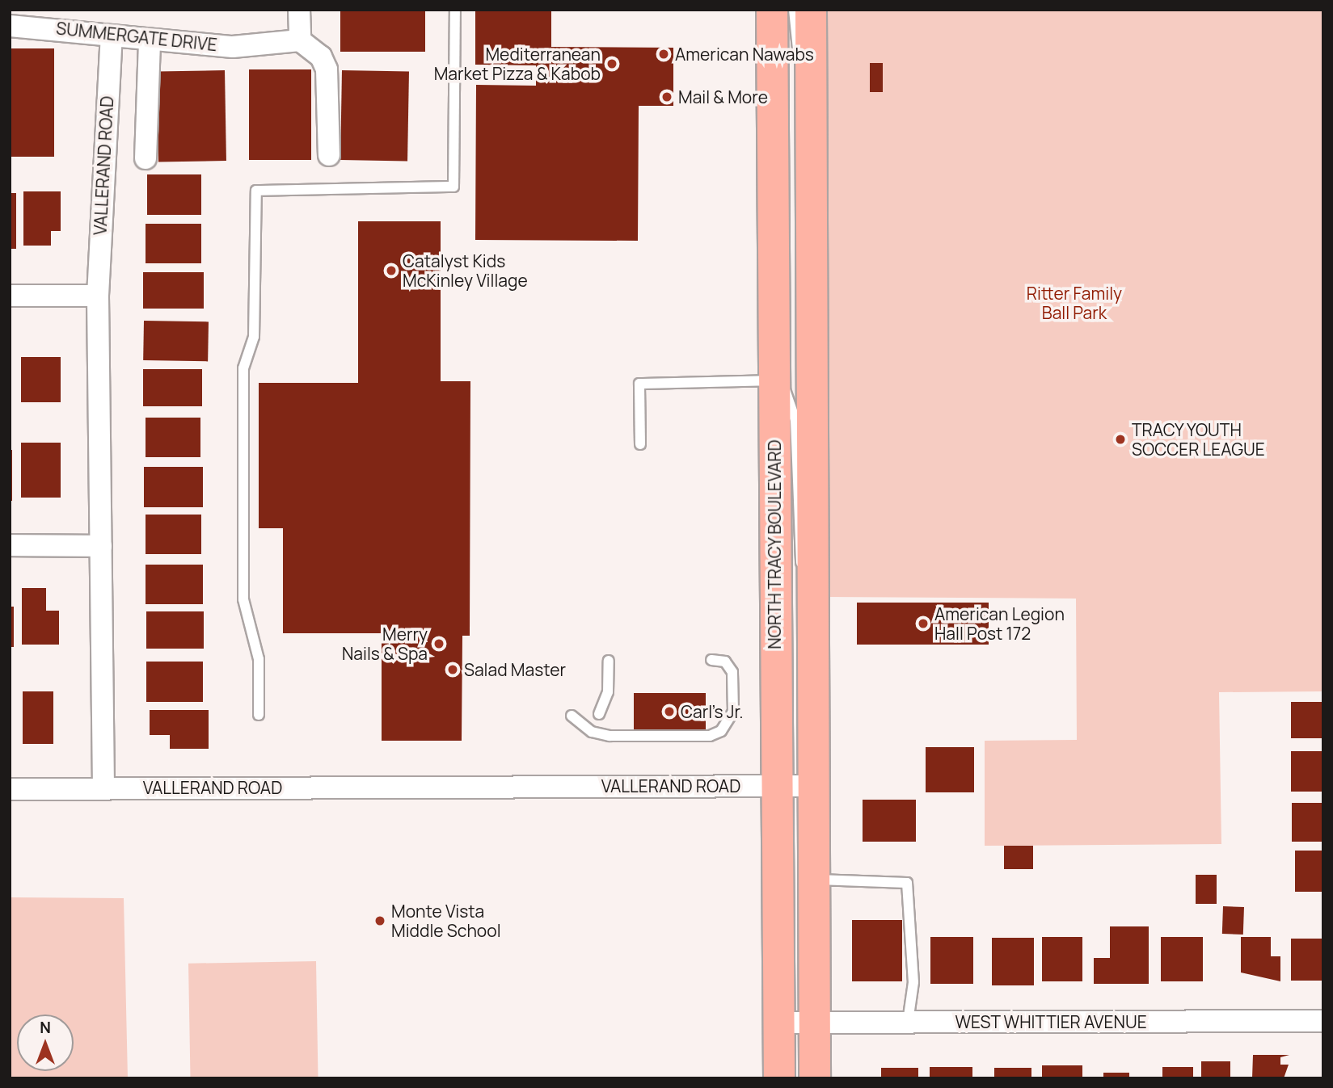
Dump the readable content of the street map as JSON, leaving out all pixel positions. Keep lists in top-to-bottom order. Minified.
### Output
{"streets":{"main road":["NORTH TRACY BOULEVARD"],"street":["SUMMERGATE DRIVE","VALLERAND ROAD","WEST WHITTIER AVENUE"]},"crossings":[["SUMMERGATE DRIVE","VALLERAND ROAD"],["VALLERAND ROAD","NORTH TRACY BOULEVARD"],["NORTH TRACY BOULEVARD","WEST WHITTIER AVENUE"]],"parks":["Ritter Family Ball Park"],"places":["American Nawabs","Mediterranean Market Pizza & Kabob","Mail & More","Catalyst Kids McKinley Village","TRACY YOUTH SOCCER LEAGUE","American Legion Hall Post 172","Merry Nails & Spa","Salad Master","Carl's Jr.","Monte Vista Middle School"],"north":"top"}
